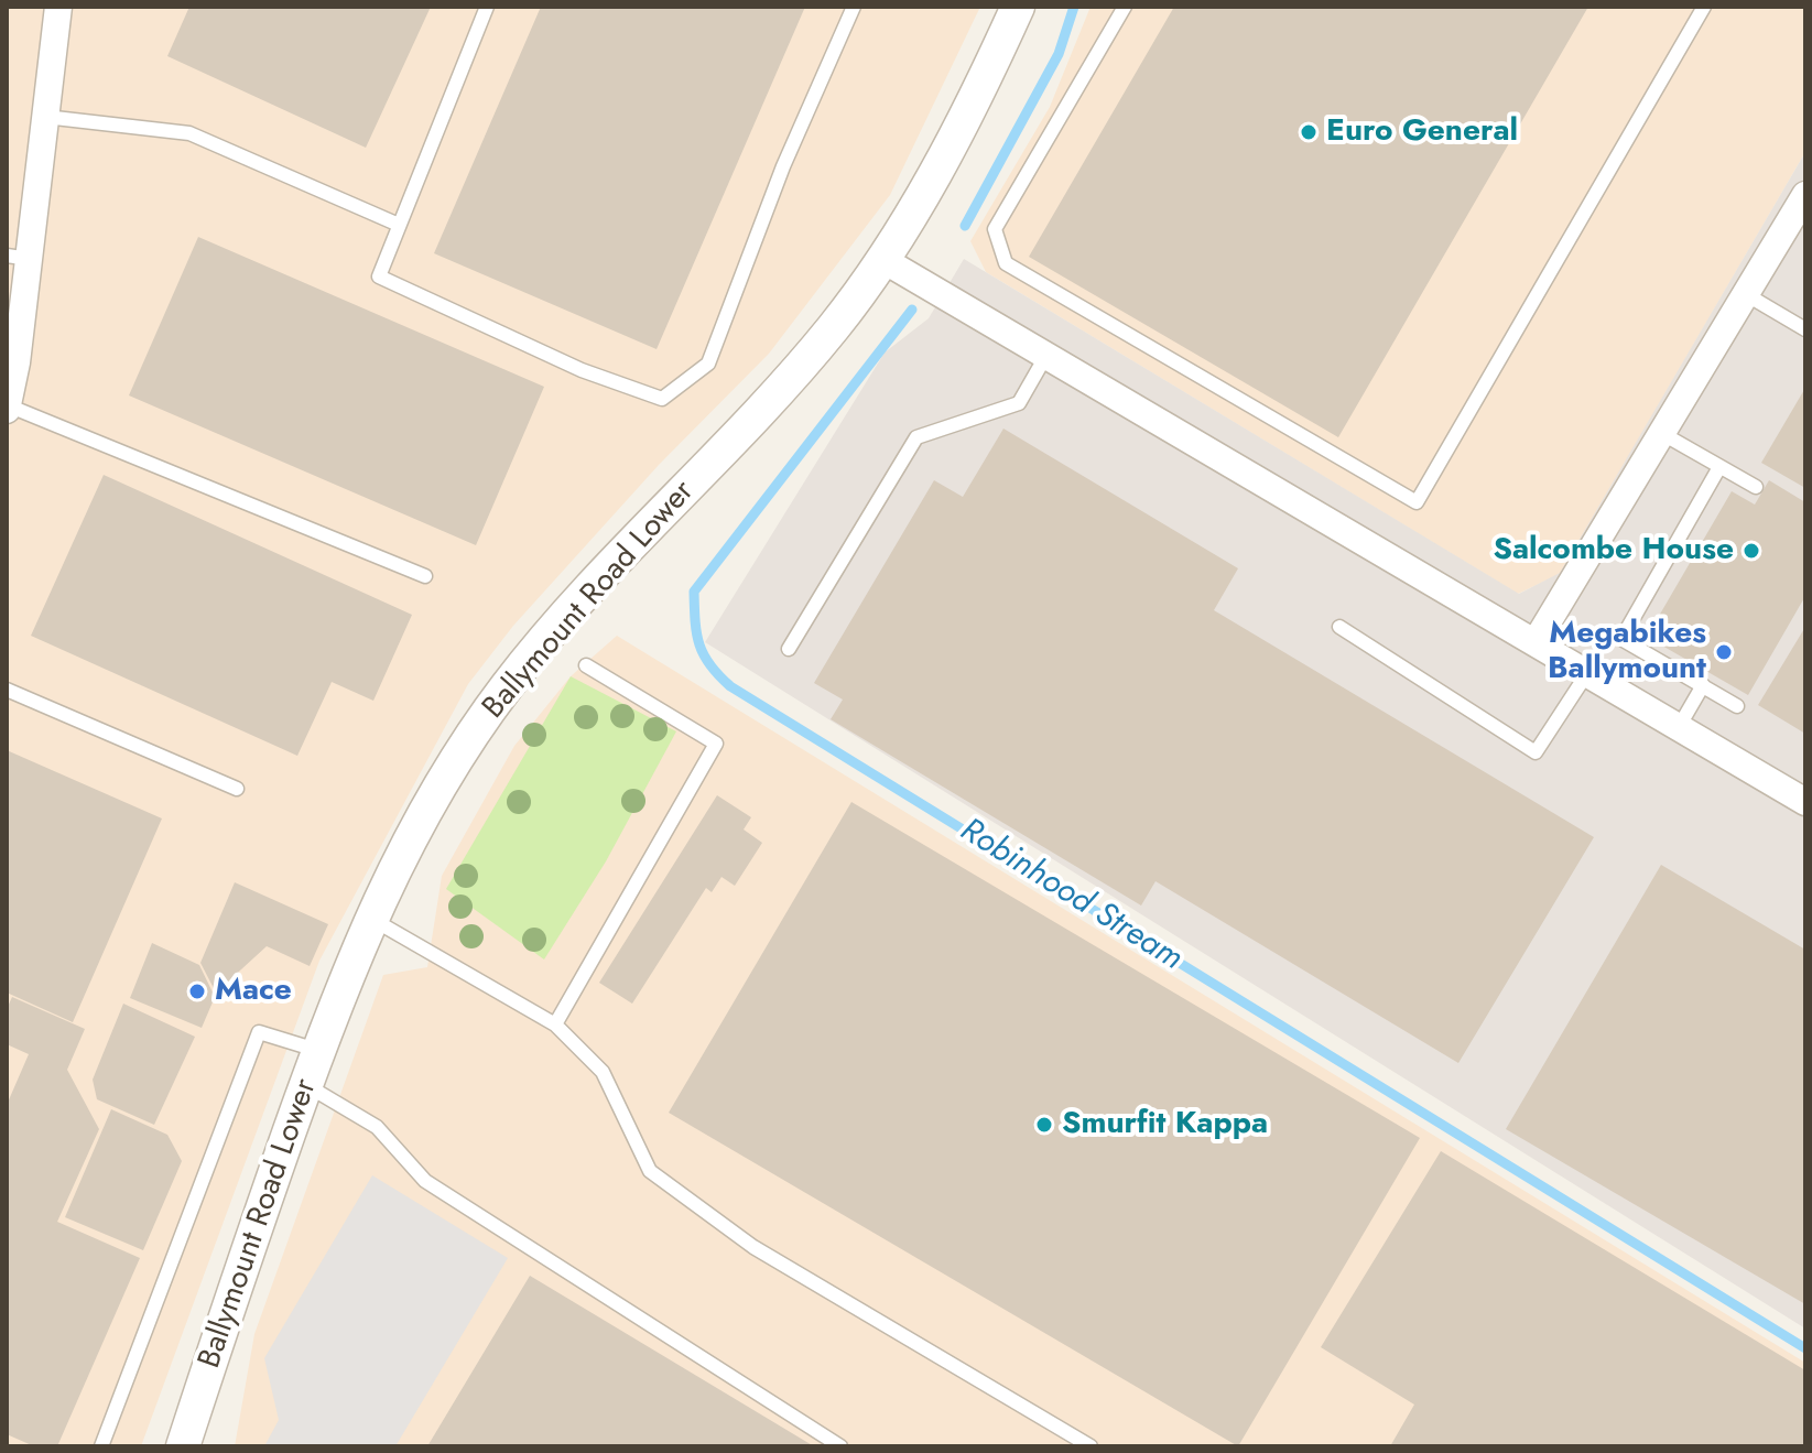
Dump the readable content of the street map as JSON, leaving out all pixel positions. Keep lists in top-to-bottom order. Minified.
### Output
{"streets":{"street":["Ballymount Road Lower"]},"water":["Robinhood Stream"],"places":["Euro General","Salcombe House","Megabikes Ballymount","Mace","Smurfit Kappa"]}
